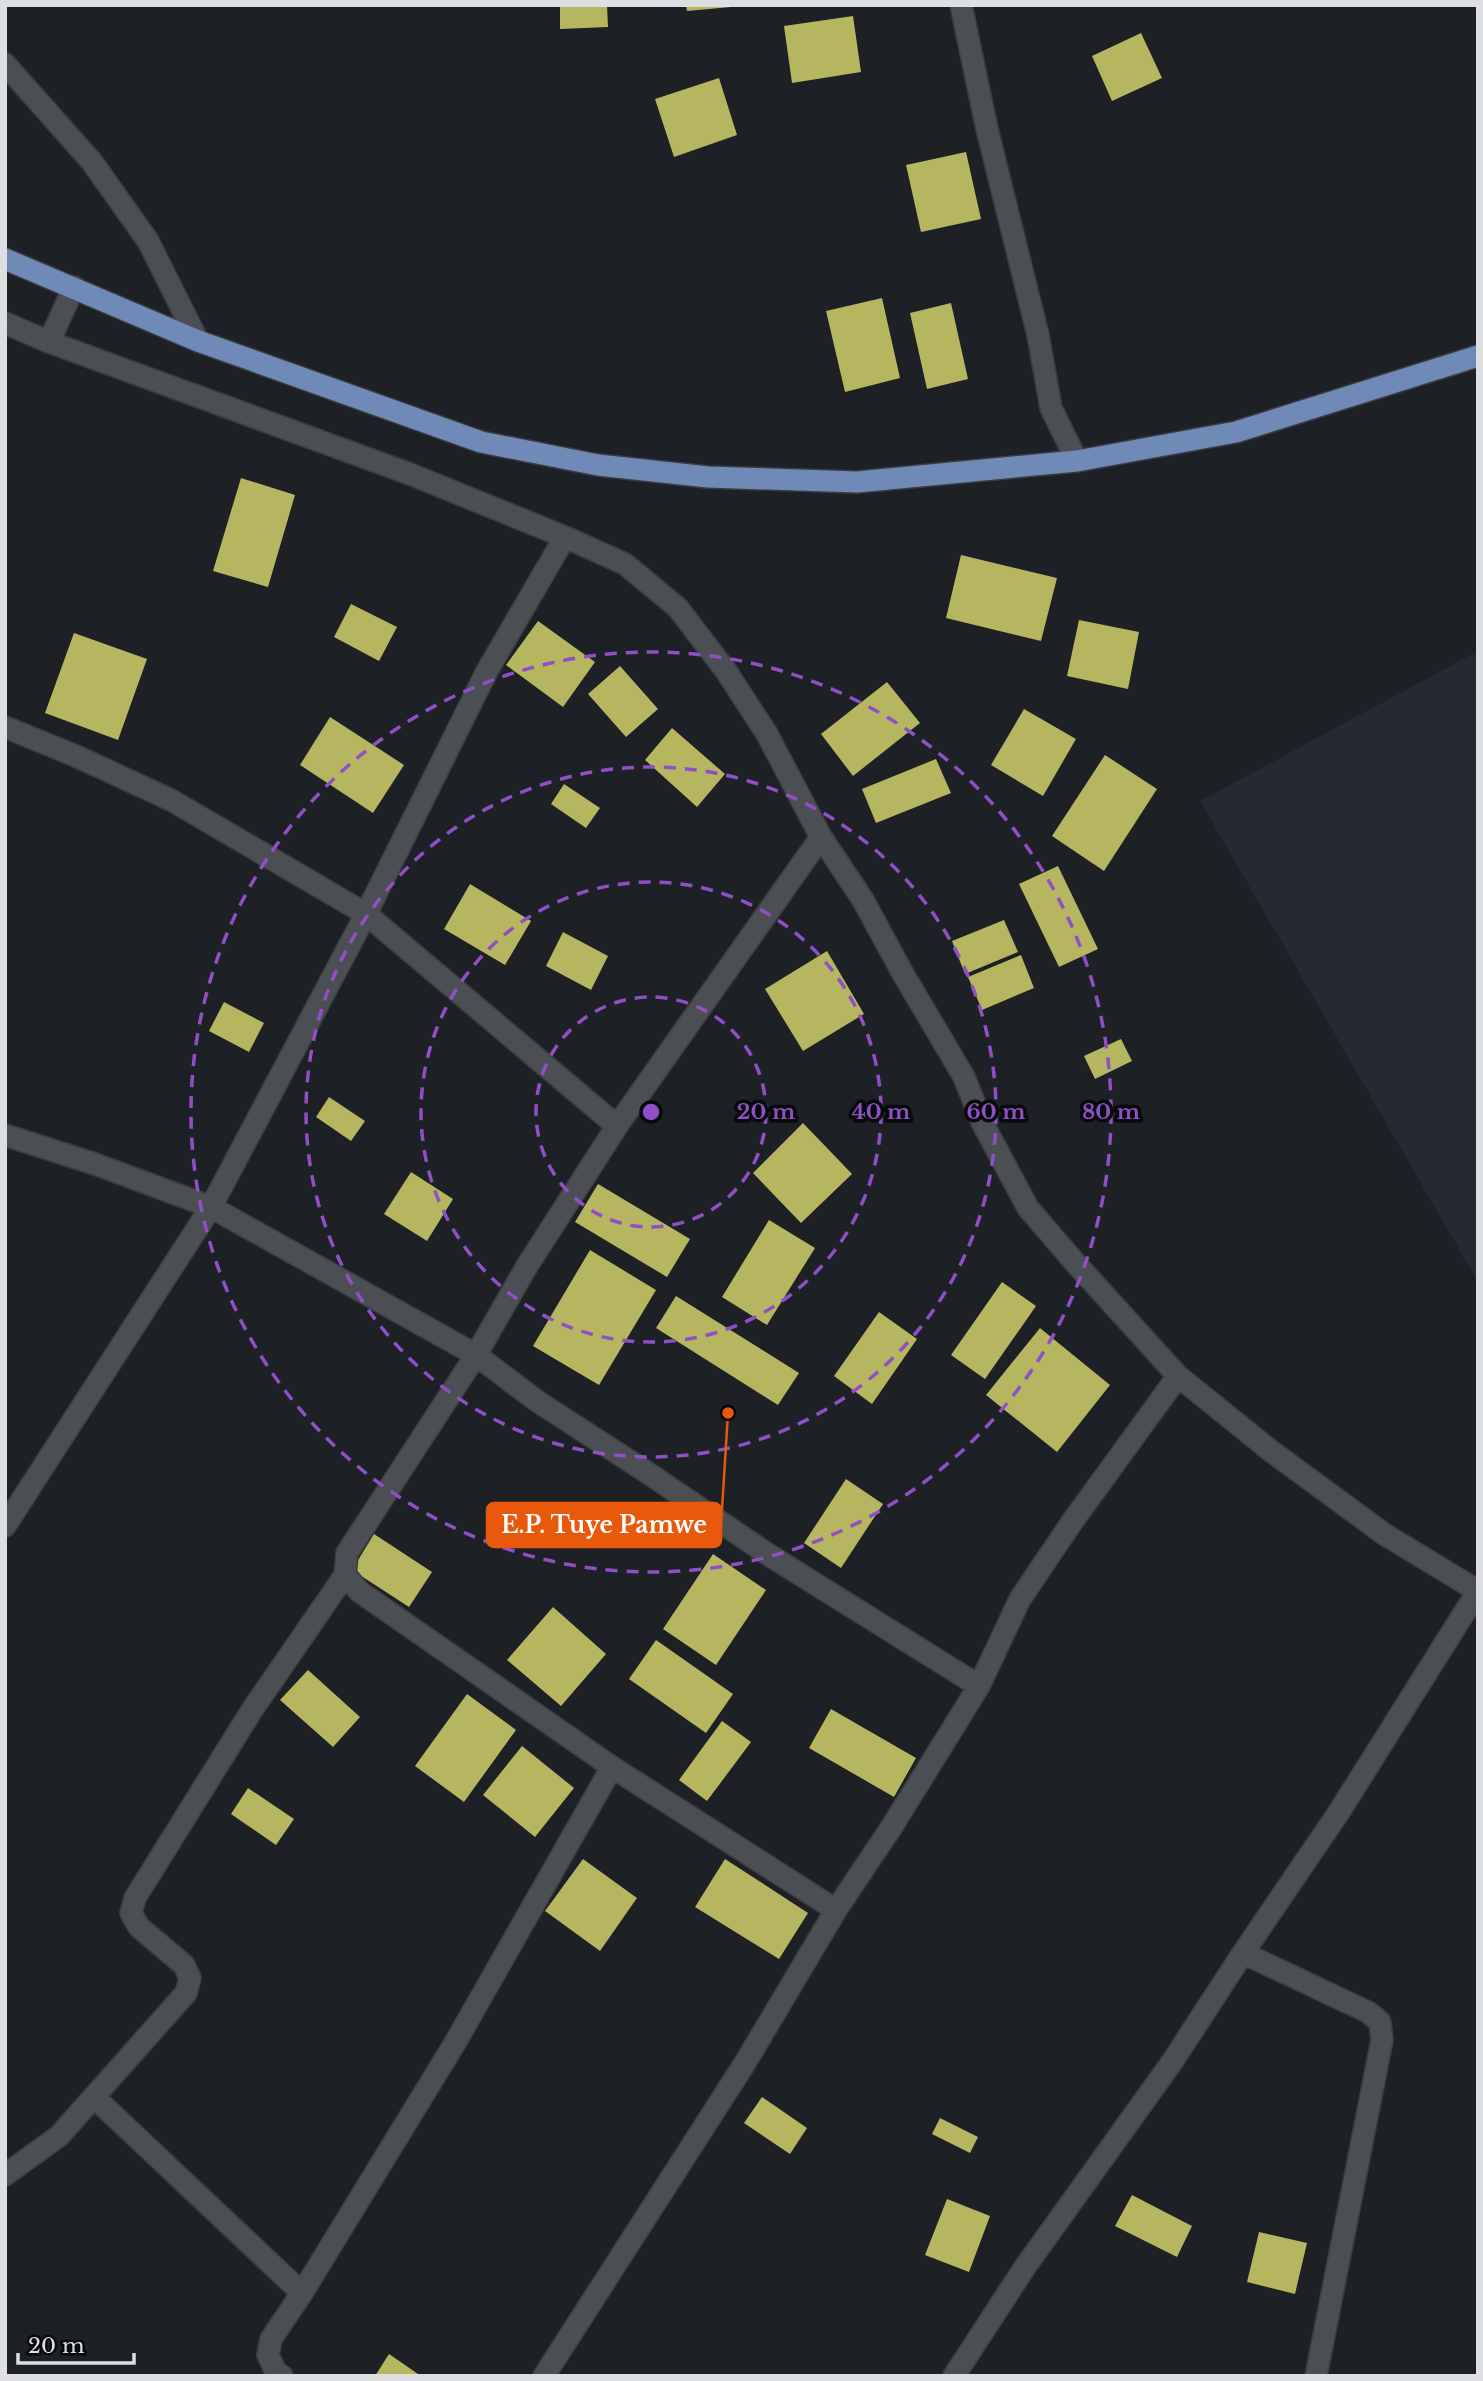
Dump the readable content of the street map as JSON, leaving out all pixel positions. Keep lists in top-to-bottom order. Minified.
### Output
{"places":["E.P. Tuye Pamwe"],"scale_bar":"20 m","rings":["20 m","40 m","60 m","80 m"]}
